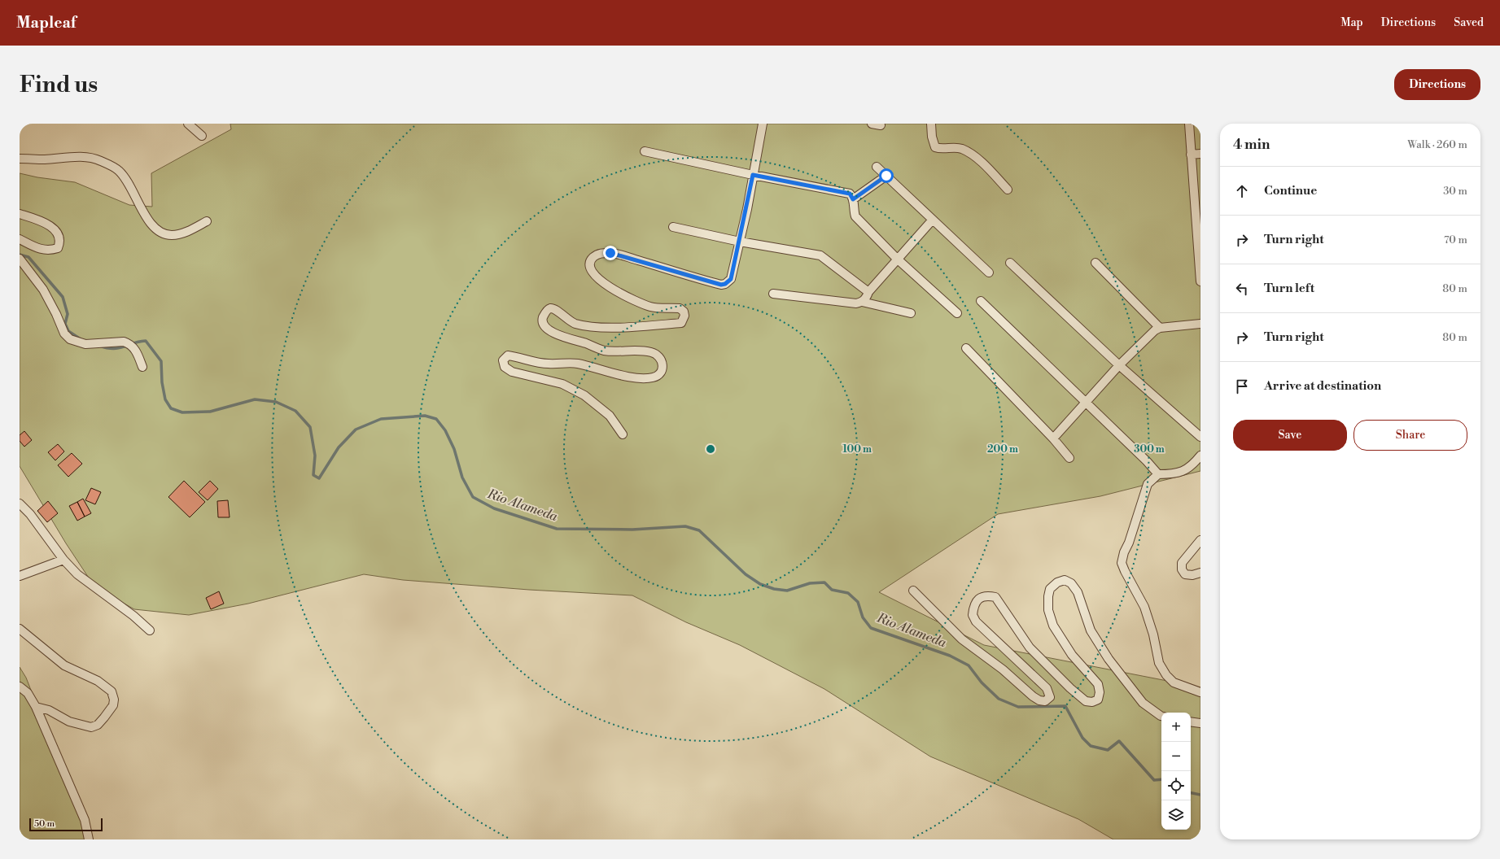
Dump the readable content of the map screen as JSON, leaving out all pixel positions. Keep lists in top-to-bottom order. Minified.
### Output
{"water":["Rio Alameda"],"scale_bar":"50 m","page":{"header":"Mapleaf","nav":["Map","Directions","Saved"],"buttons":["Directions",["Save","Share"]],"title":"Find us","heading":["4 min","Walk · 260 m"],"list":[["Continue","30 m"],["Turn right","70 m"],["Turn left","80 m"],["Turn right","80 m"],"Arrive at destination"],"map_buttons":["+","−"],"scale":"50 m"},"rings":["100 m","200 m","300 m"]}
